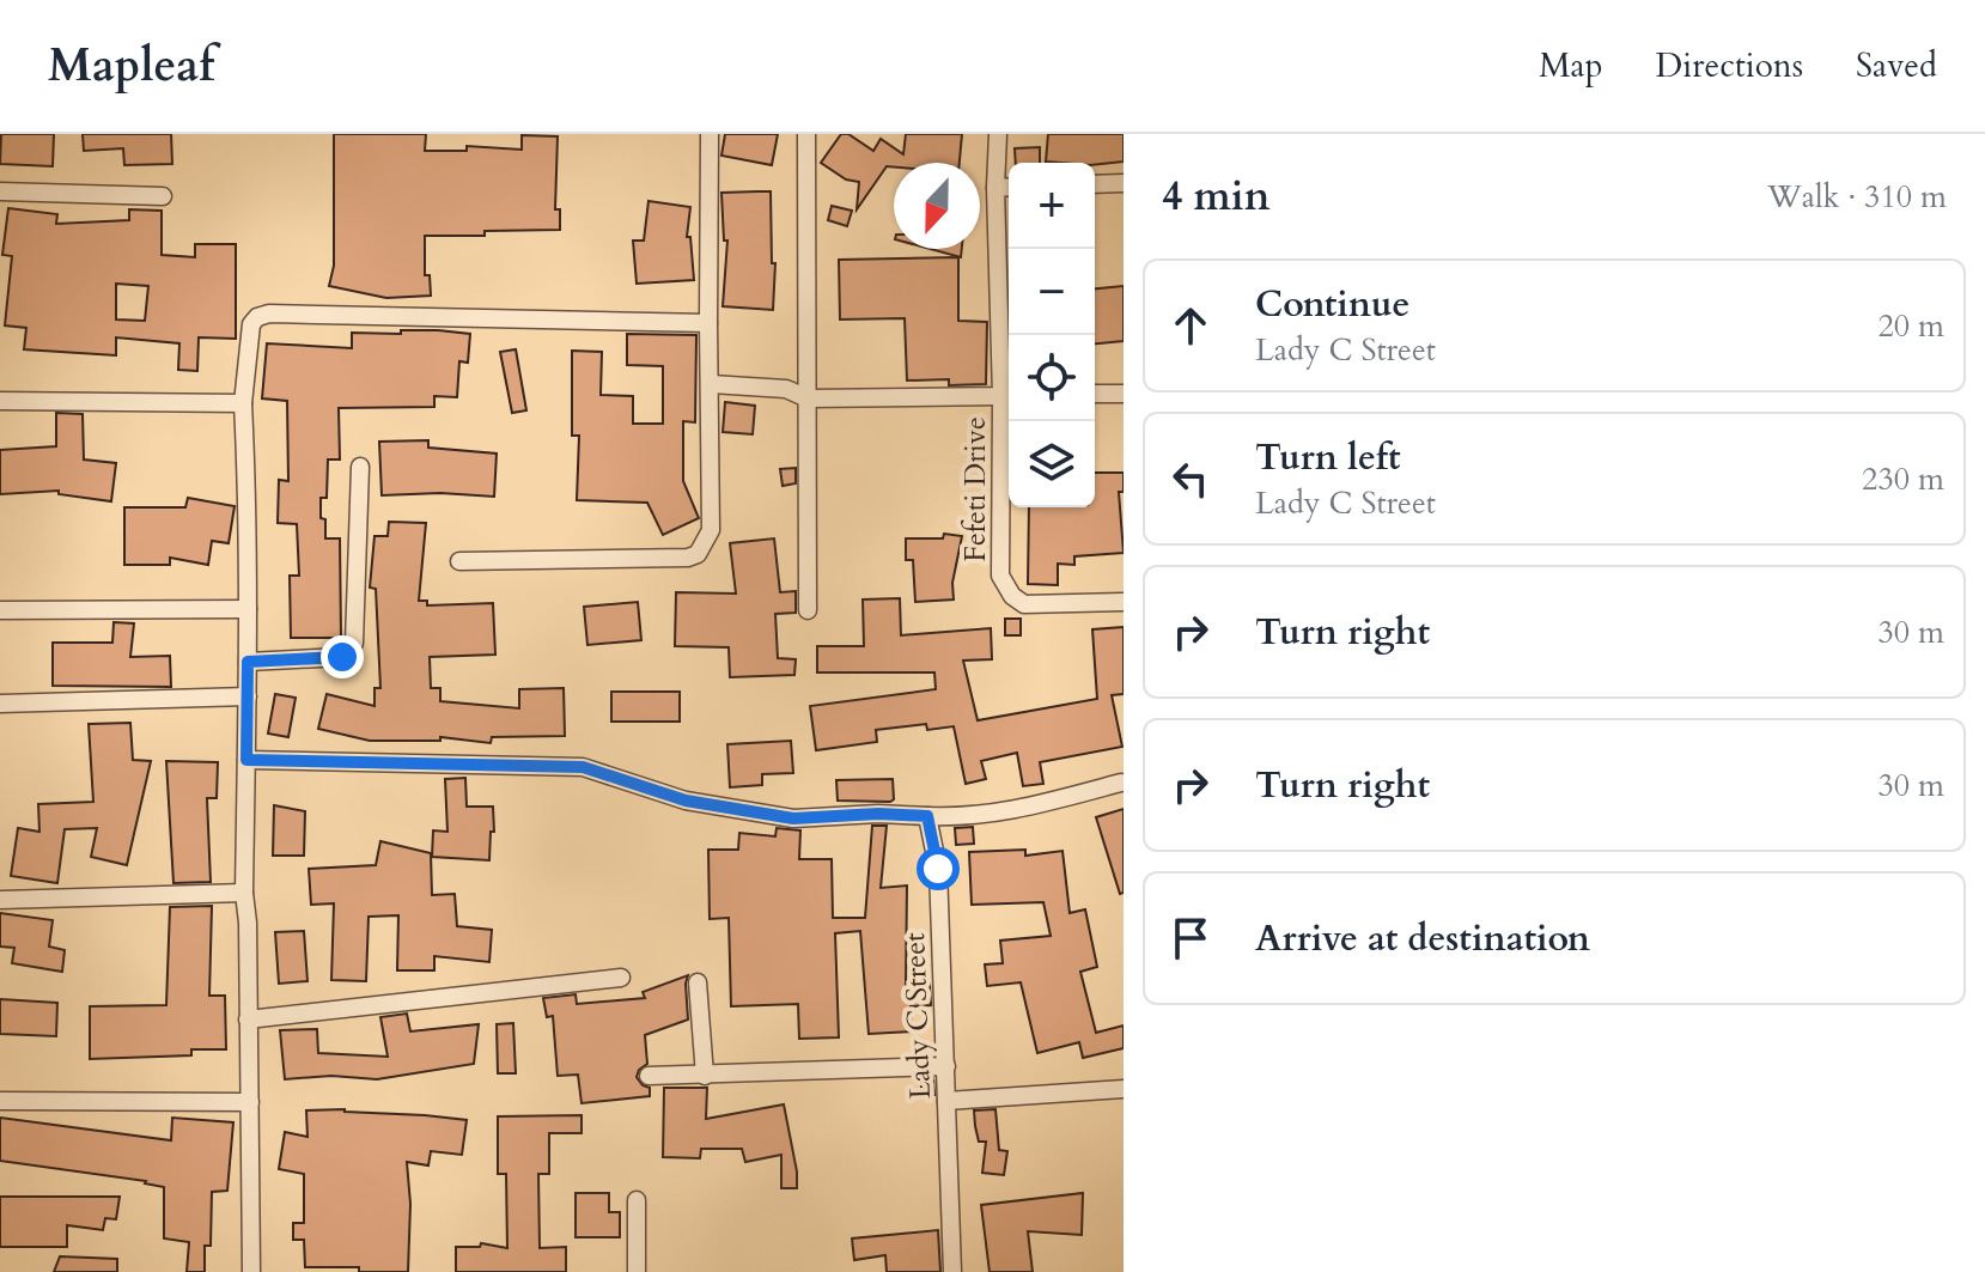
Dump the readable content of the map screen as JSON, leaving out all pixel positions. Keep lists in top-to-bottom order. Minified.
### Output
{"streets":{"street":["Fefeti Drive","Lady C Street"]},"north":"bottom","page":{"header":"Mapleaf","nav":["Map","Directions","Saved"],"heading":["4 min","Walk · 310 m"],"map_buttons":["+","−"],"list":[["Continue","Lady C Street","20 m"],["Turn left","Lady C Street","230 m"],["Turn right","30 m"],["Turn right","30 m"],"Arrive at destination"]}}
